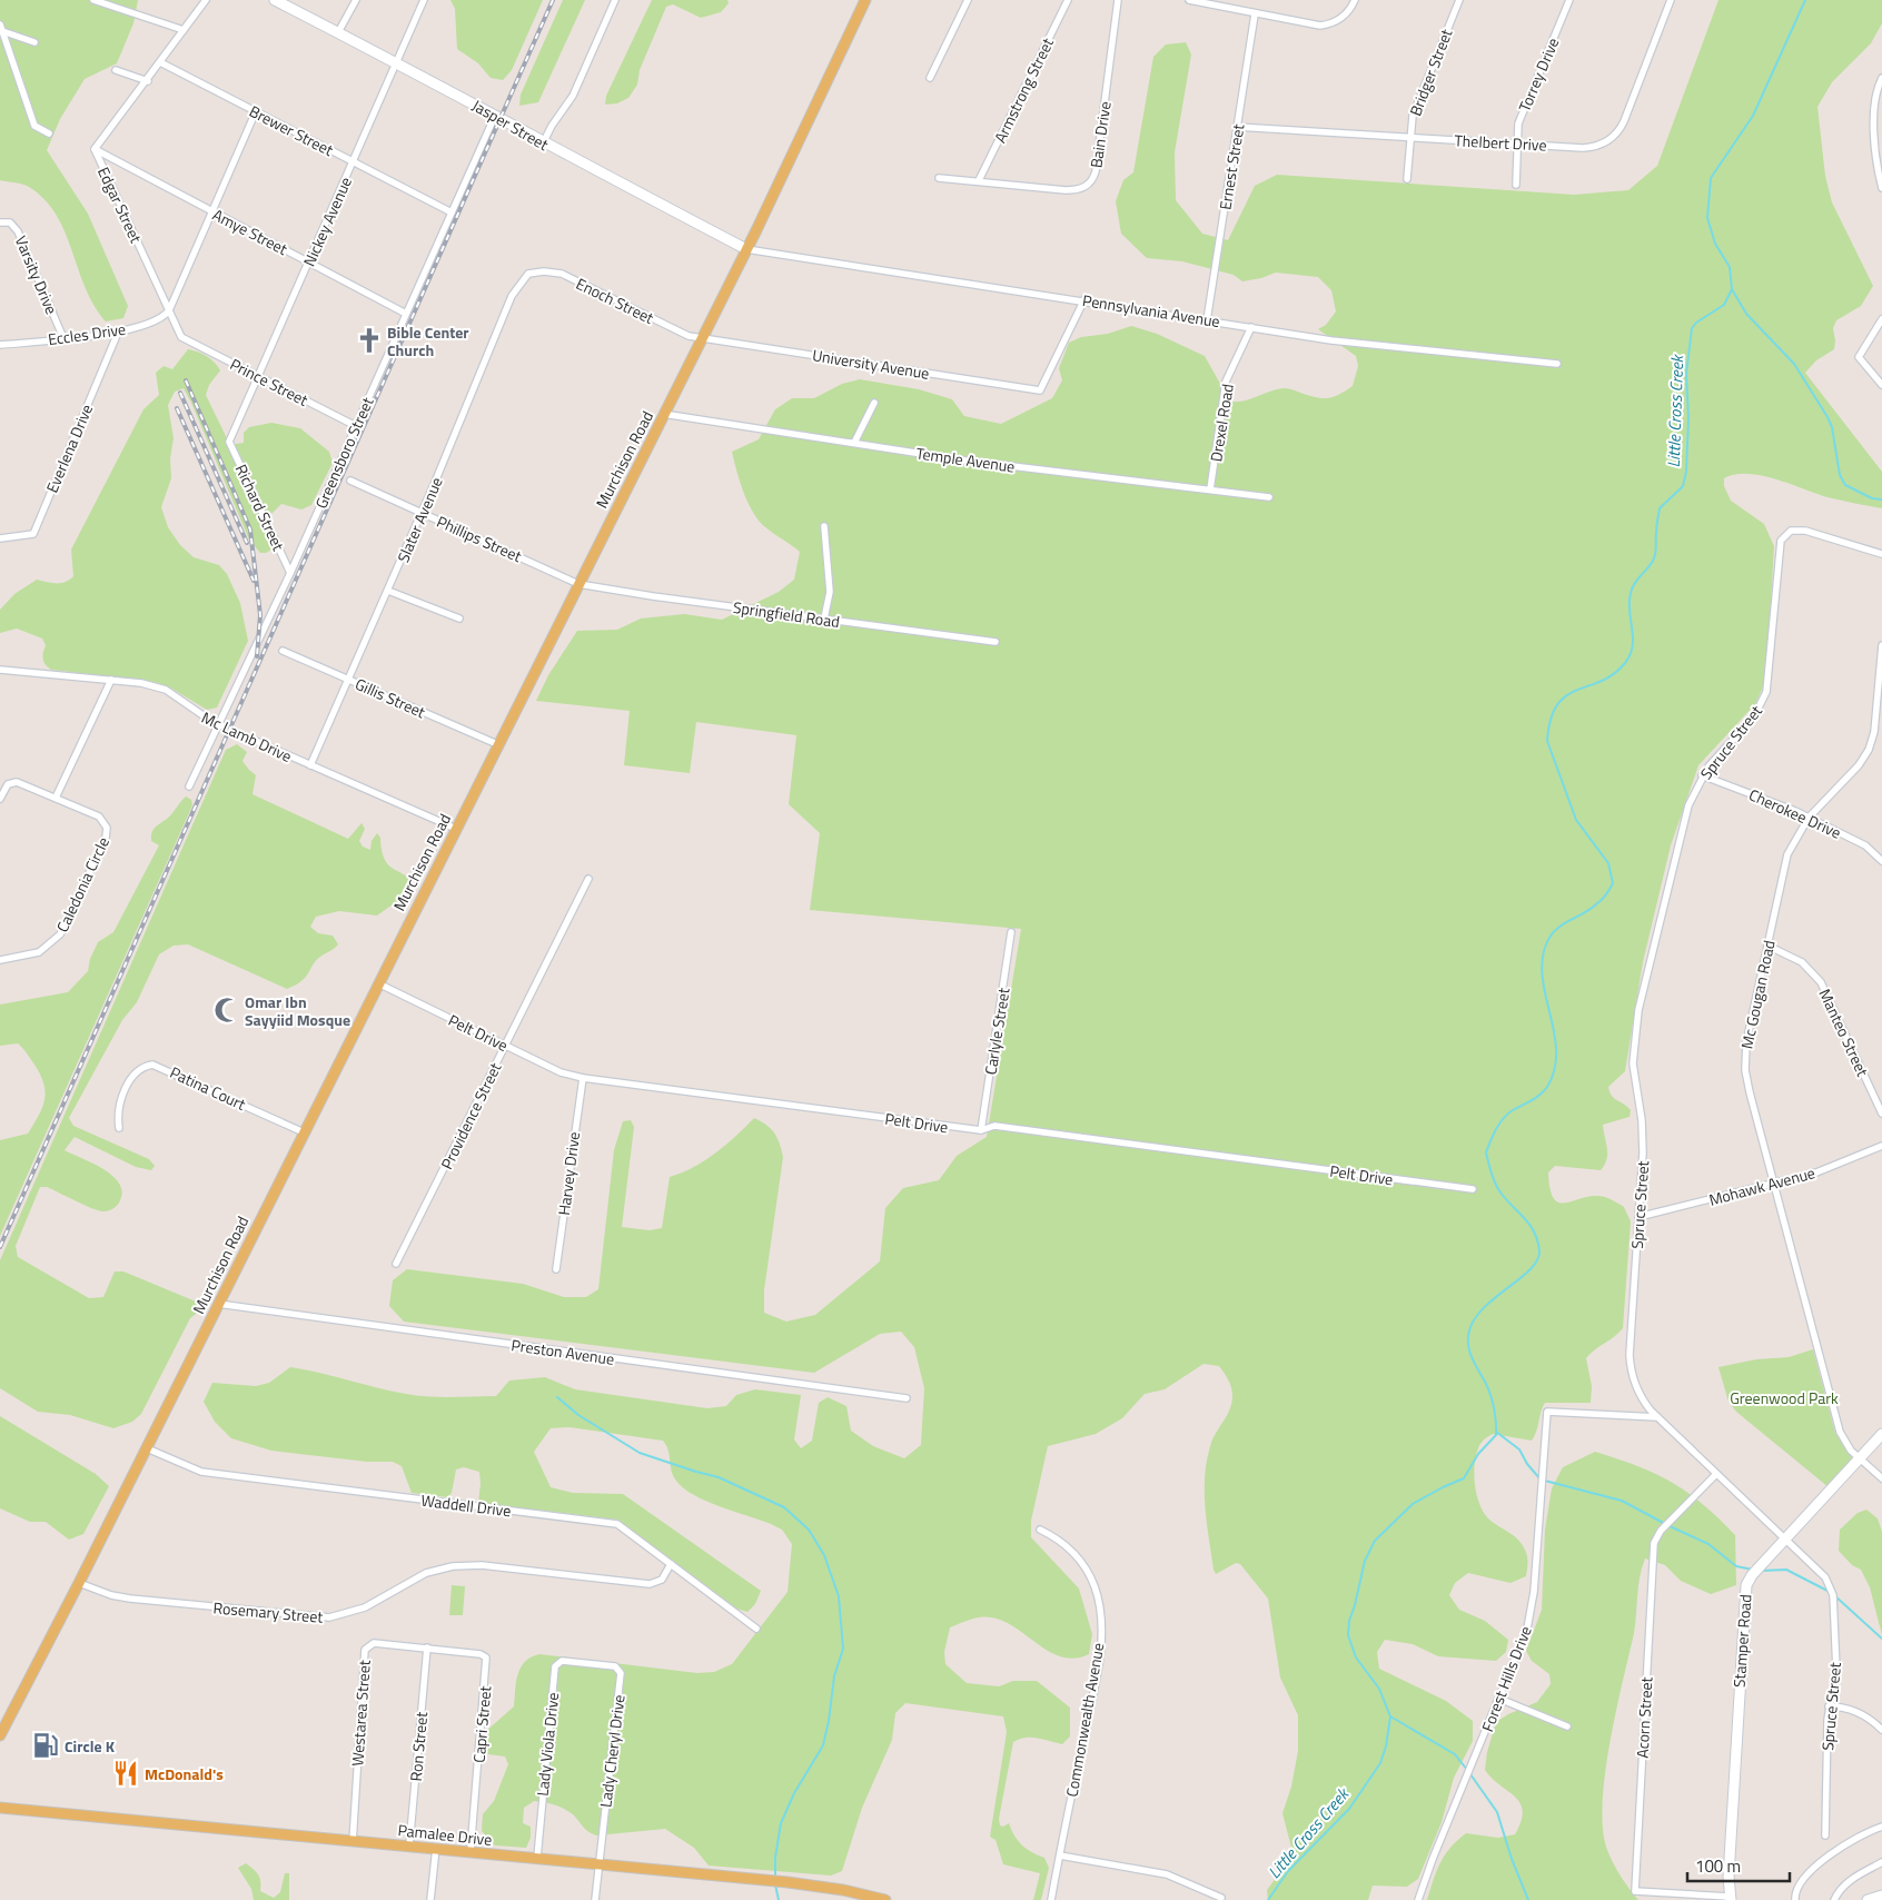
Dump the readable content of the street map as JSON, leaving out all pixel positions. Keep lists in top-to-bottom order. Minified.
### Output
{"streets":{"main road":["Murchison Road","Pamalee Drive"],"street":["Bridger Street","Torrey Drive","Armstrong Street","Jasper Street","Brewer Street","Bain Drive","Thelbert Drive","Ernest Street","Edgar Street","Nickey Avenue","Amye Street","Varsity Drive","Enoch Street","Pennsylvania Avenue","Eccles Drive","University Avenue","Prince Street","Drexel Road","Everlena Drive","Greensboro Street","Temple Avenue","Richard Street","Slater Avenue","Phillips Street","Springfield Road","Gillis Street","Mc Lamb Drive","Spruce Street","Cherokee Drive","Caledonia Circle","Mc Gougan Road","Carlyle Street","Pelt Drive","Manteo Street","Patina Court","Providence Street","Harvey Drive","Mohawk Avenue","Preston Avenue","Waddell Drive","Rosemary Street","Stamper Road","Forest Hills Drive","Westarea Street","Acorn Street","Commonwealth Avenue","Capri Street","Lady Viola Drive","Ron Street","Lady Cheryl Drive"]},"crossings":[["Bridger Street","Thelbert Drive"],["Torrey Drive","Thelbert Drive"],["Armstrong Street","Bain Drive"],["Jasper Street","Nickey Avenue"],["Jasper Street","Pennsylvania Avenue"],["Jasper Street","Greensboro Street"],["Jasper Street","Murchison Road"],["Brewer Street","Edgar Street"],["Brewer Street","Nickey Avenue"],["Brewer Street","Greensboro Street"],["Thelbert Drive","Ernest Street"],["Ernest Street","Pennsylvania Avenue"],["Edgar Street","Amye Street"],["Edgar Street","Eccles Drive"],["Edgar Street","Prince Street"],["Nickey Avenue","Amye Street"],["Nickey Avenue","Prince Street"],["Nickey Avenue","Richard Street"],["Amye Street","Greensboro Street"],["Varsity Drive","Eccles Drive"],["Enoch Street","University Avenue"],["Enoch Street","Murchison Road"],["Enoch Street","Slater Avenue"],["Pennsylvania Avenue","University Avenue"],["Pennsylvania Avenue","Drexel Road"],["Pennsylvania Avenue","Murchison Road"],["Eccles Drive","Everlena Drive"],["University Avenue","Murchison Road"],["Prince Street","Greensboro Street"],["Drexel Road","Temple Avenue"],["Greensboro Street","Richard Street"],["Greensboro Street","Mc Lamb Drive"],["Murchison Road","Temple Avenue"],["Murchison Road","Phillips Street"],["Murchison Road","Springfield Road"],["Murchison Road","Gillis Street"],["Murchison Road","Mc Lamb Drive"],["Murchison Road","Pelt Drive"],["Murchison Road","Patina Court"],["Murchison Road","Preston Avenue"],["Murchison Road","Waddell Drive"],["Murchison Road","Rosemary Street"],["Slater Avenue","Phillips Street"],["Slater Avenue","Gillis Street"],["Slater Avenue","Mc Lamb Drive"],["Phillips Street","Springfield Road"],["Spruce Street","Cherokee Drive"],["Spruce Street","Mohawk Avenue"],["Spruce Street","Stamper Road"],["Spruce Street","Forest Hills Drive"],["Spruce Street","Acorn Street"],["Cherokee Drive","Mc Gougan Road"],["Mc Gougan Road","Manteo Street"],["Mc Gougan Road","Mohawk Avenue"],["Mc Gougan Road","Stamper Road"],["Carlyle Street","Pelt Drive"],["Pelt Drive","Providence Street"],["Pelt Drive","Harvey Drive"],["Waddell Drive","Rosemary Street"],["Stamper Road","Acorn Street"],["Westarea Street","Capri Street"],["Westarea Street","Ron Street"],["Westarea Street","Pamalee Drive"],["Capri Street","Ron Street"],["Capri Street","Pamalee Drive"],["Lady Viola Drive","Lady Cheryl Drive"],["Lady Viola Drive","Pamalee Drive"],["Ron Street","Pamalee Drive"],["Lady Cheryl Drive","Pamalee Drive"]],"water":["Little Cross Creek"],"parks":["Greenwood Park"],"places":{"church":["Bible Center Church"],"mosque":["Omar Ibn Sayyiid Mosque"],"fuel station":["Circle K"],"restaurant":["McDonald's"]},"scale_bar":"100 m"}
